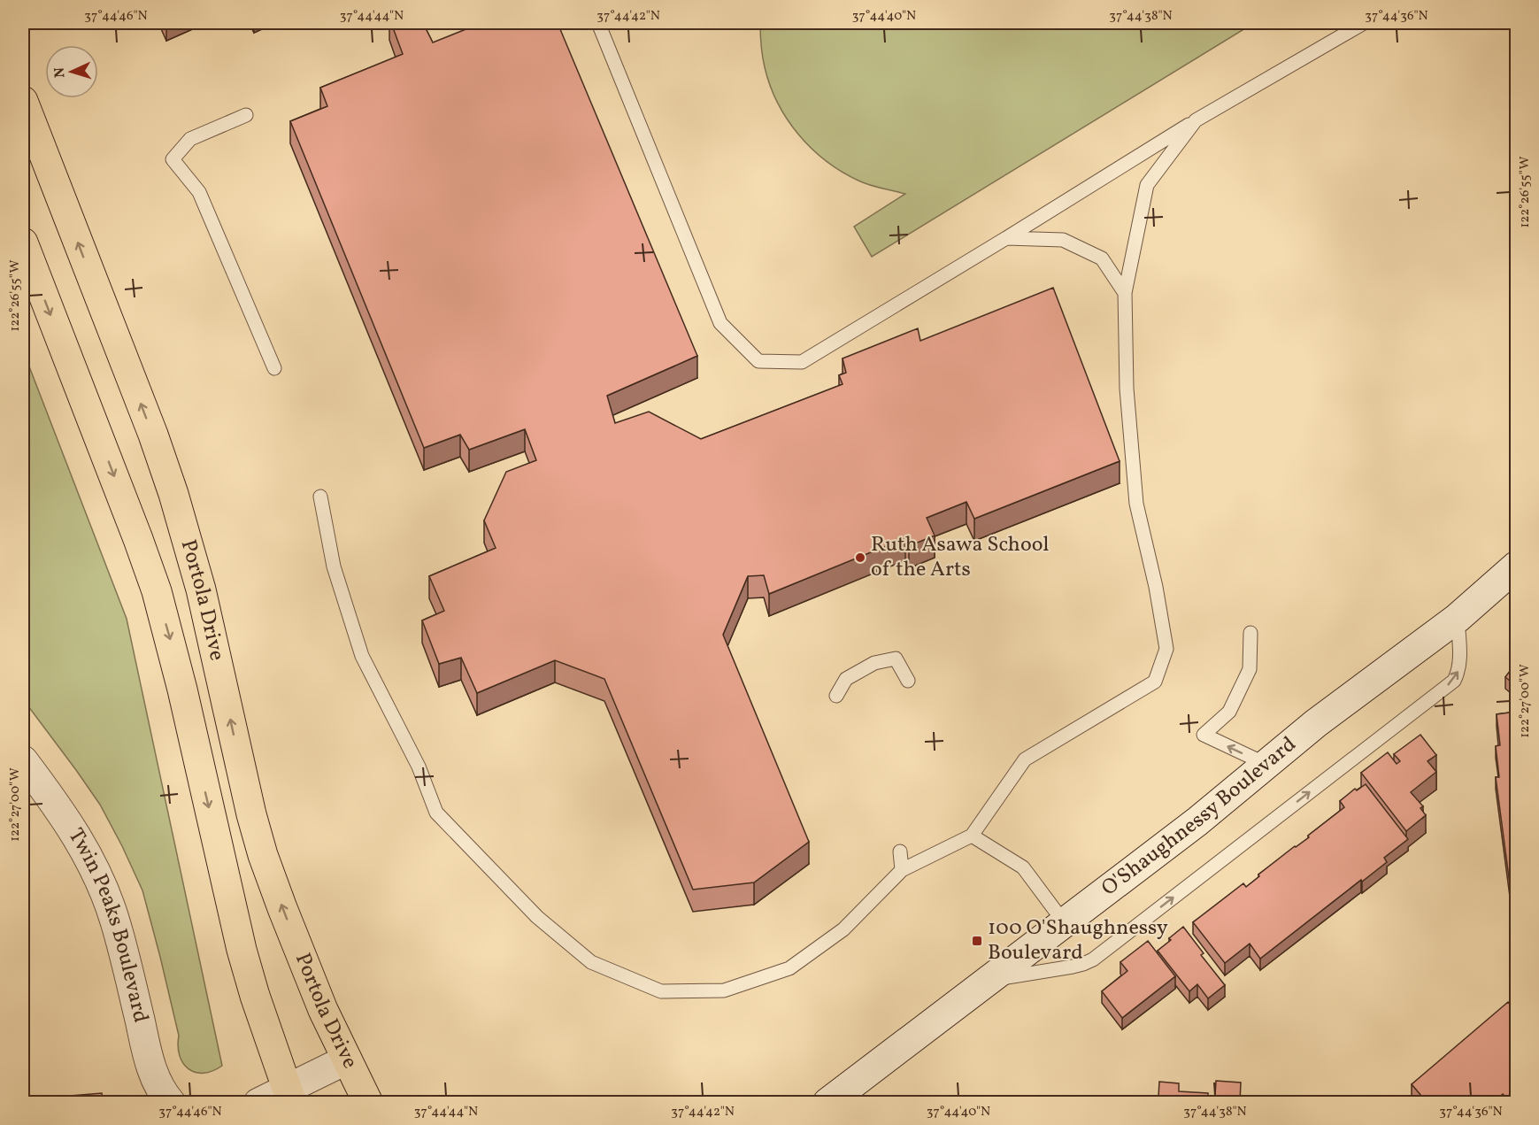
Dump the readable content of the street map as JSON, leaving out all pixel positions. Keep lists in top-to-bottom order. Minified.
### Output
{"streets":{"main road":["Portola Drive","O'Shaughnessy Boulevard","Twin Peaks Boulevard"]},"places":{"other":["Ruth Asawa School of the Arts"],"transit":["100 O'Shaughnessy Boulevard"]},"north":"left","coordinates":["37°44'46\"N","37°44'44\"N","37°44'42\"N","37°44'40\"N","37°44'38\"N","37°44'36\"N","122°26'55\"W","122°27'00\"W"]}
